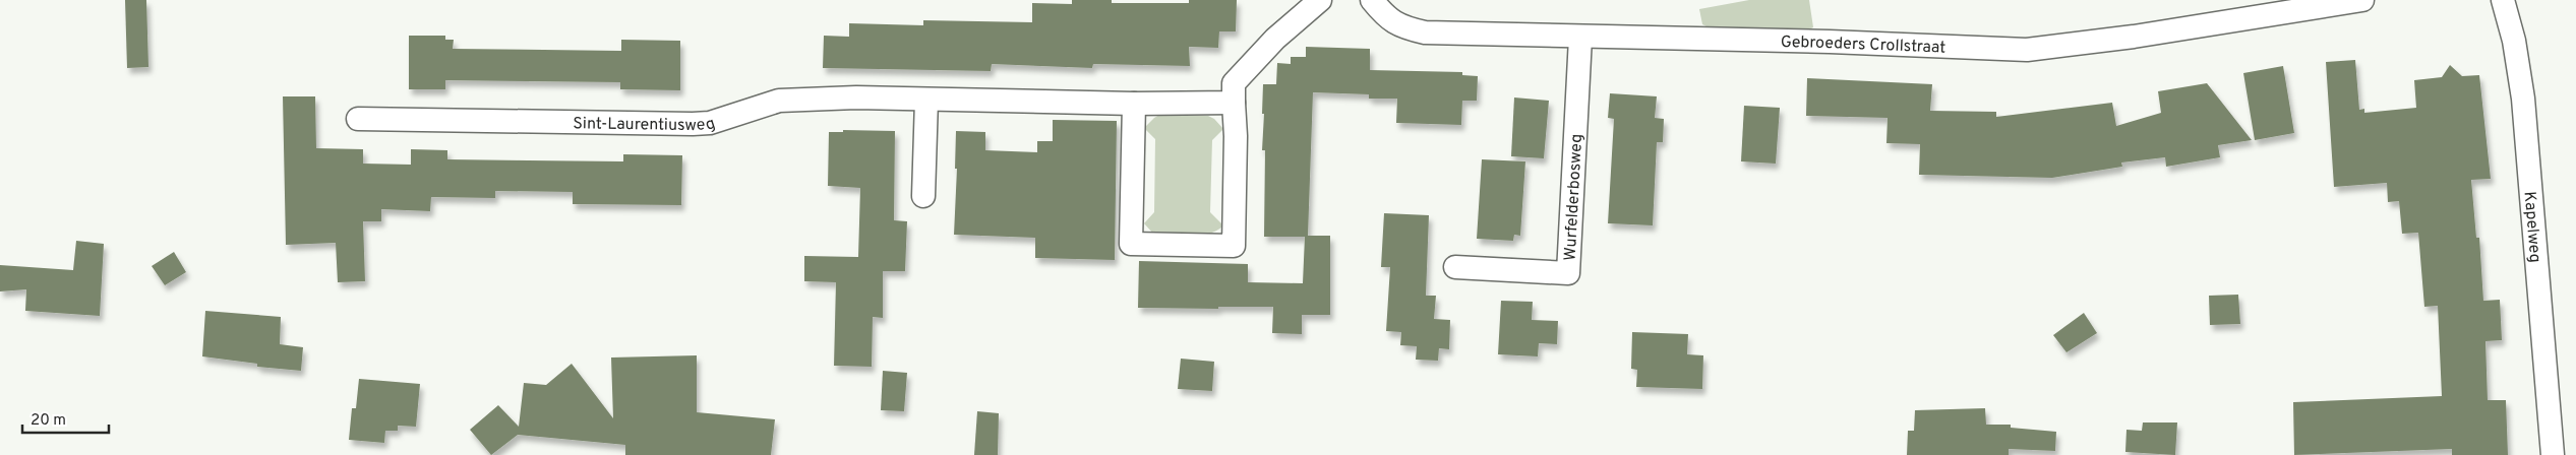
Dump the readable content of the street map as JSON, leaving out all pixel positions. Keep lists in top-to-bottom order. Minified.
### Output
{"streets":{"street":["Gebroeders Crollstraat","Sint-Laurentiusweg","Wurfelderbosweg","Kapelweg"]},"crossings":[["Gebroeders Crollstraat","Wurfelderbosweg"]],"scale_bar":"20 m"}
